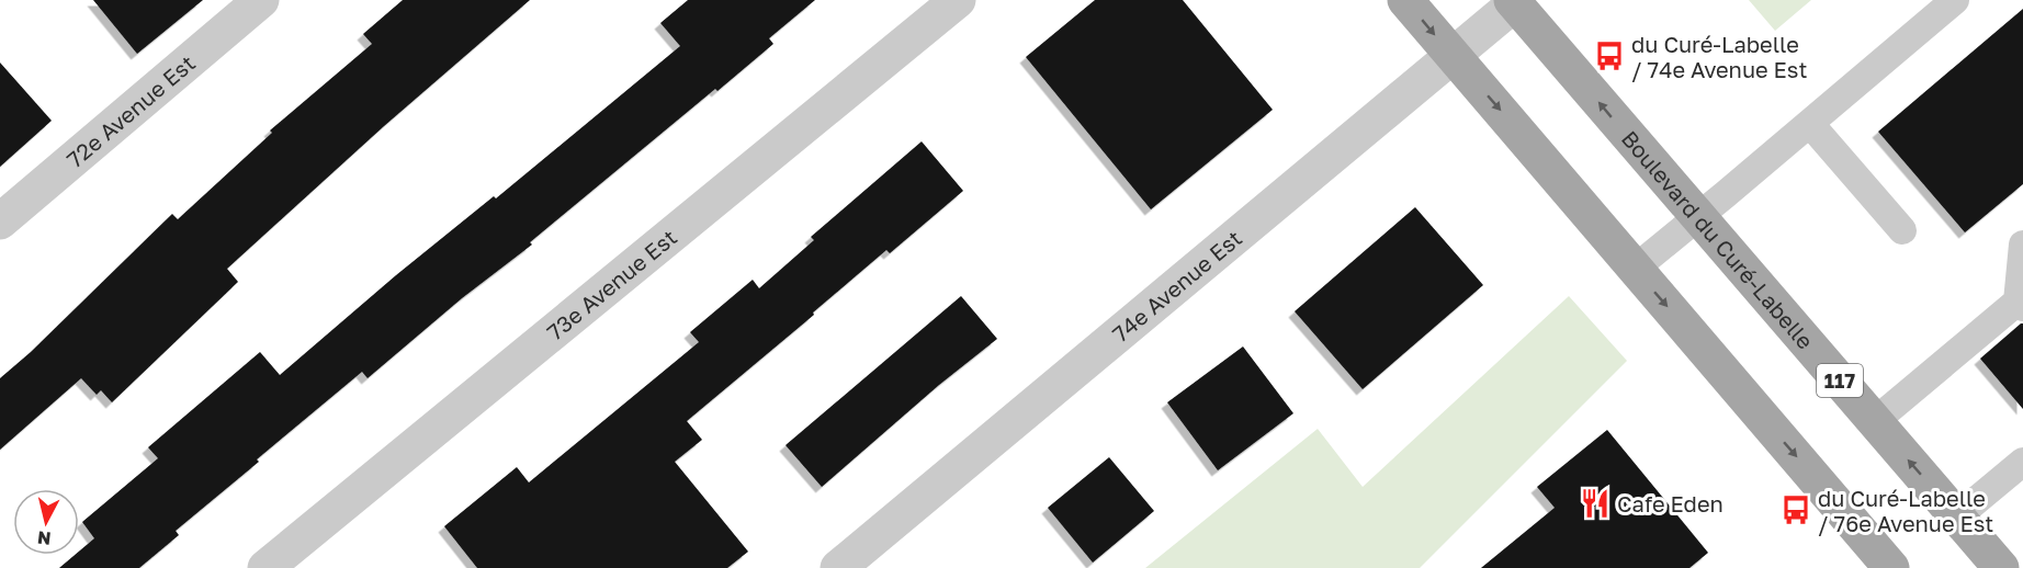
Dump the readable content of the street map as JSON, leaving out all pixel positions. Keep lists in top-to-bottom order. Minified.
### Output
{"streets":{"main road":["Boulevard du Curé-Labelle","117"],"street":["72e Avenue Est","73e Avenue Est","74e Avenue Est"]},"crossings":[["Boulevard du Curé-Labelle","74e Avenue Est"]],"places":{"bus stop":["du Curé-Labelle / 74e Avenue Est","du Curé-Labelle / 76e Avenue Est"],"restaurant":["Cafe Eden"]},"north":"bottom"}
